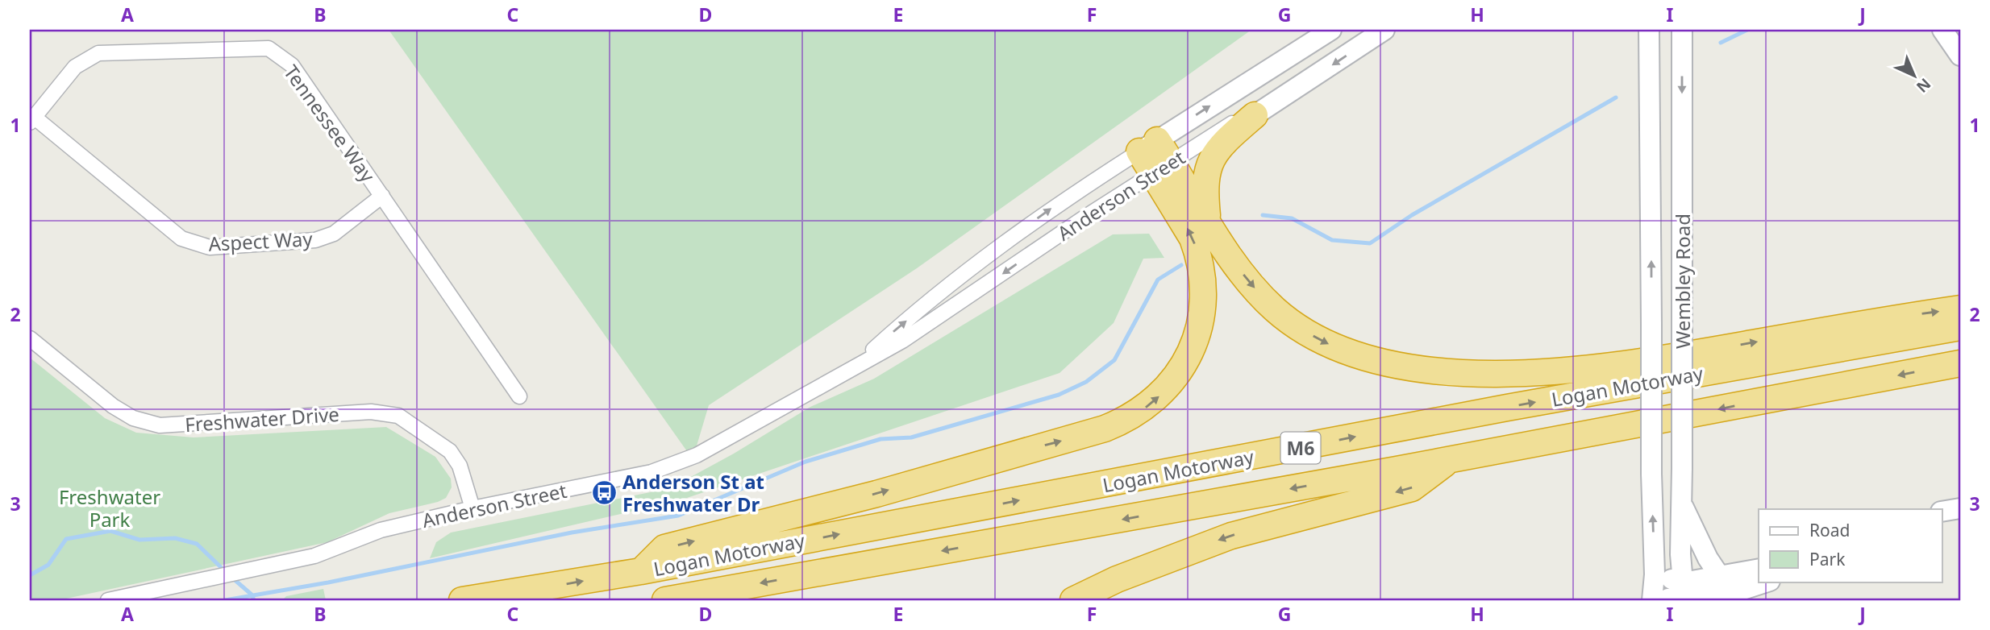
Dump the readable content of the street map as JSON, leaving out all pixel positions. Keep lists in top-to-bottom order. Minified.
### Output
{"streets":{"highway":["Logan Motorway","M6"],"main road":["Anderson Street","Wembley Road"],"street":["Tennessee Way","Aspect Way","Freshwater Drive"]},"crossings":[["Tennessee Way","Aspect Way"],["Anderson Street","Freshwater Drive"]],"parks":["Freshwater Park"],"places":{"bus stop":["Anderson St at Freshwater Dr"]},"legend":["Road","Park"],"north":"bottom right","grid":{"columns":["A","B","C","D","E","F","G","H","I","J"],"rows":["1","2","3"]}}
